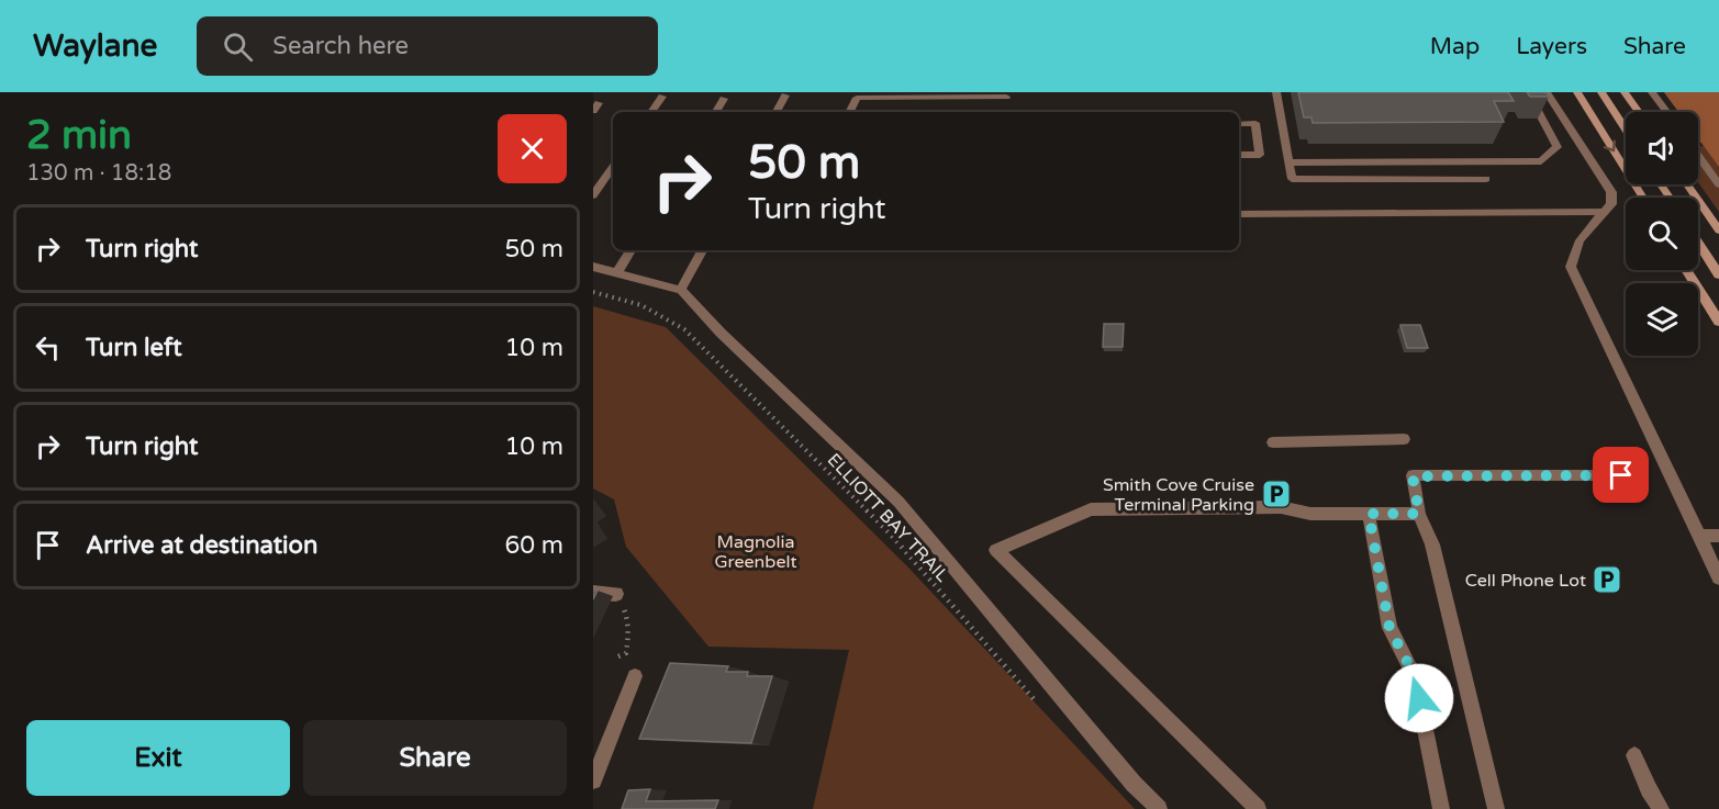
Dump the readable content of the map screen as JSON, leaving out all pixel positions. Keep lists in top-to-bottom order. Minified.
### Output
{"streets":{"path":["ELLIOTT BAY TRAIL"]},"parks":["Magnolia Greenbelt"],"places":{"parking":["Smith Cove Cruise Terminal Parking","Cell Phone Lot"]},"page":{"header":"Waylane","search":"Search here","nav":["Map","Layers","Share"],"heading":["2 min","130 m · 18:18"],"turn":["50 m","Turn right"],"list":[{"name":"Turn right","value":"50 m"},{"name":"Turn left","value":"10 m"},{"name":"Turn right","value":"10 m"},{"name":"Arrive at destination","value":"60 m"}],"buttons":["Exit","Share"]}}
